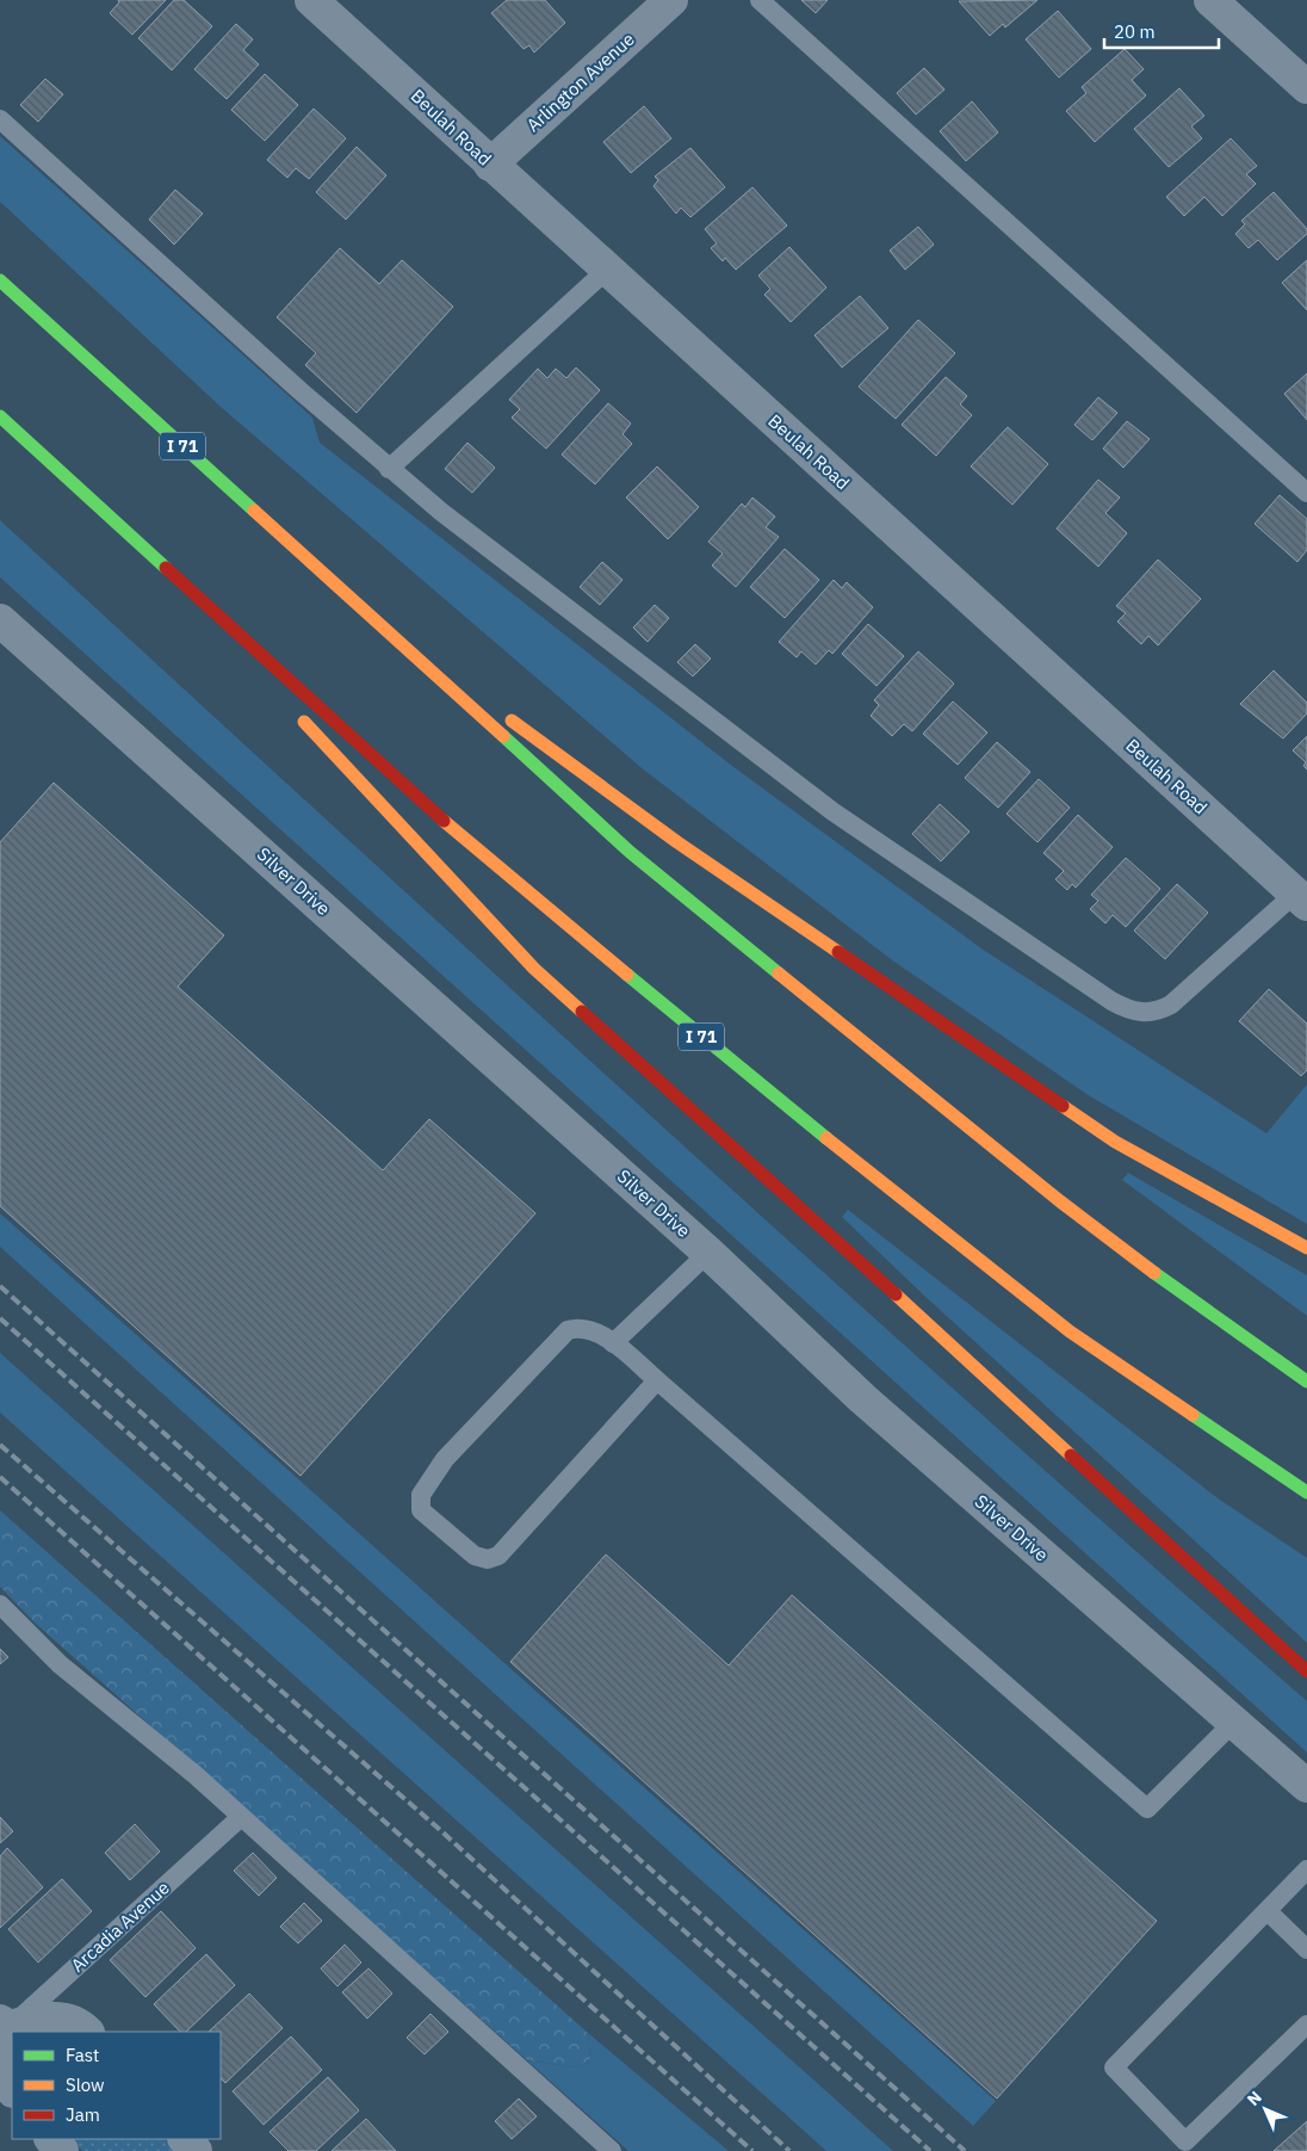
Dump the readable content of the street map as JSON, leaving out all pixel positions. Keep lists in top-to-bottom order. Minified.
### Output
{"streets":{"highway":["I 71"],"street":["Arlington Avenue","Beulah Road","Silver Drive"],"lane":["Arcadia Avenue"]},"crossings":[["Arlington Avenue","Beulah Road"]],"legend":["Fast","Slow","Jam"],"scale_bar":"20 m","north":"top left"}
